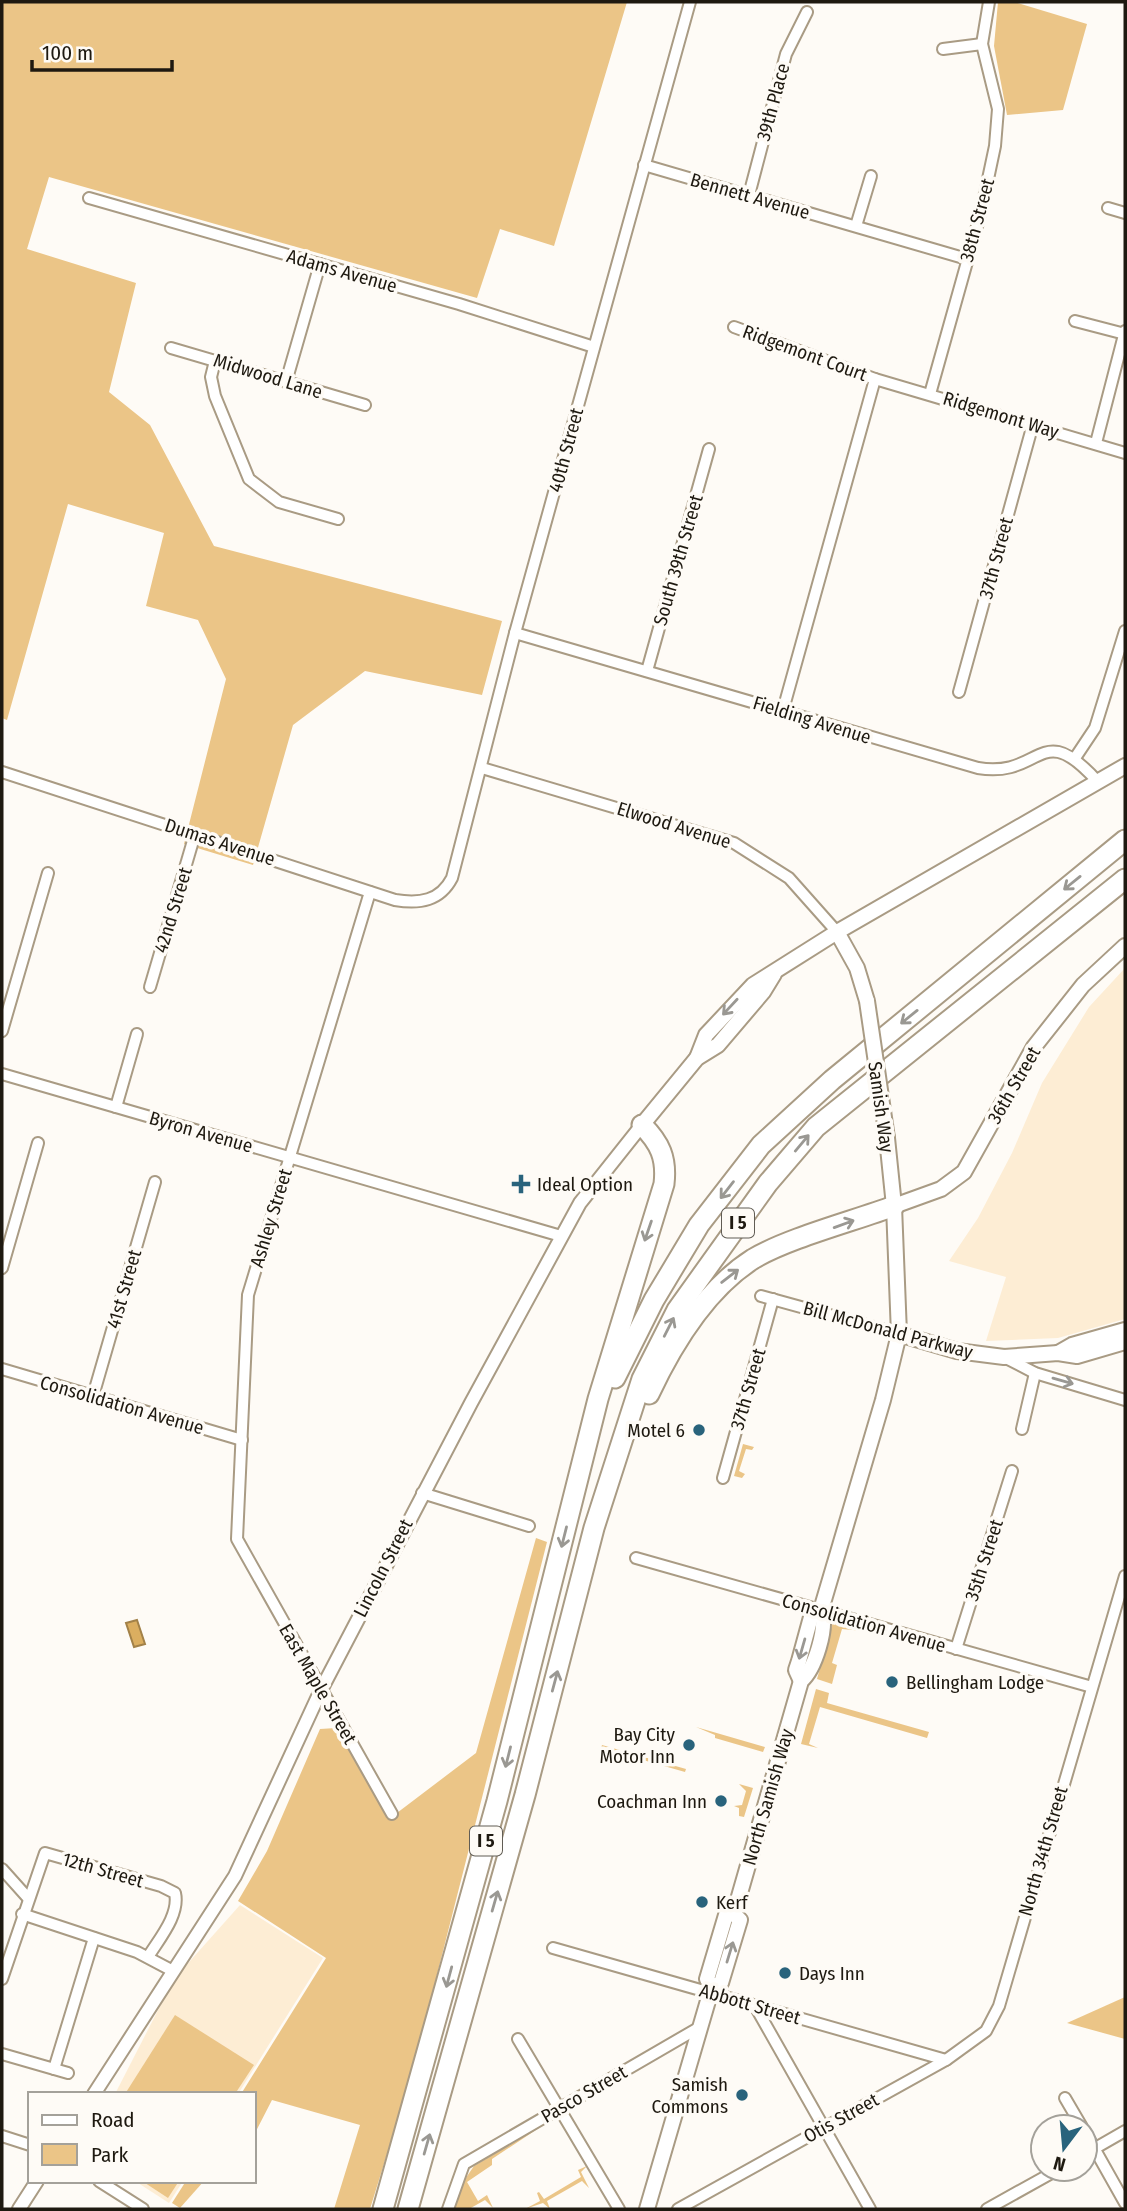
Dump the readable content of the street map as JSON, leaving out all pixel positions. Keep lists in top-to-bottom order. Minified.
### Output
{"streets":{"highway":["I 5"],"main road":["36th Street","Samish Way","Bill McDonald Parkway","Lincoln Street","North Samish Way"],"street":["39th Place","Bennett Avenue","38th Street","Adams Avenue","Ridgemont Court","Midwood Lane","Ridgemont Way","40th Street","37th Street","South 39th Street","Fielding Avenue","Elwood Avenue","Dumas Avenue","42nd Street","Byron Avenue","Ashley Street","41st Street","Consolidation Avenue","35th Street","East Maple Street","North 34th Street","12th Street","Abbott Street","Pasco Street","Otis Street"]},"crossings":[["39th Place","Bennett Avenue"],["Bennett Avenue","38th Street"],["Bennett Avenue","40th Street"],["38th Street","Ridgemont Way"],["Adams Avenue","40th Street"],["Ridgemont Court","Ridgemont Way"],["Ridgemont Way","37th Street"],["40th Street","Fielding Avenue"],["40th Street","Elwood Avenue"],["40th Street","Dumas Avenue"],["37th Street","Bill McDonald Parkway"],["South 39th Street","Fielding Avenue"],["Elwood Avenue","Samish Way"],["Elwood Avenue","Lincoln Street"],["Dumas Avenue","42nd Street"],["Dumas Avenue","Ashley Street"],["36th Street","Samish Way"],["Samish Way","Bill McDonald Parkway"],["Samish Way","Consolidation Avenue"],["Samish Way","Lincoln Street"],["Samish Way","North Samish Way"],["Byron Avenue","Ashley Street"],["Byron Avenue","Lincoln Street"],["Ashley Street","Consolidation Avenue"],["Ashley Street","East Maple Street"],["41st Street","Consolidation Avenue"],["Consolidation Avenue","35th Street"],["Consolidation Avenue","North Samish Way"],["Consolidation Avenue","North 34th Street"],["Lincoln Street","East Maple Street"],["North Samish Way","Abbott Street"],["North Samish Way","Pasco Street"],["North 34th Street","Otis Street"],["Abbott Street","Otis Street"]],"places":{"health":["Ideal Option"],"other":["Motel 6","Bellingham Lodge","Bay City Motor Inn","Coachman Inn","Kerf","Days Inn","Samish Commons"]},"legend":["Road","Park"],"scale_bar":"100 m","north":"bottom"}
